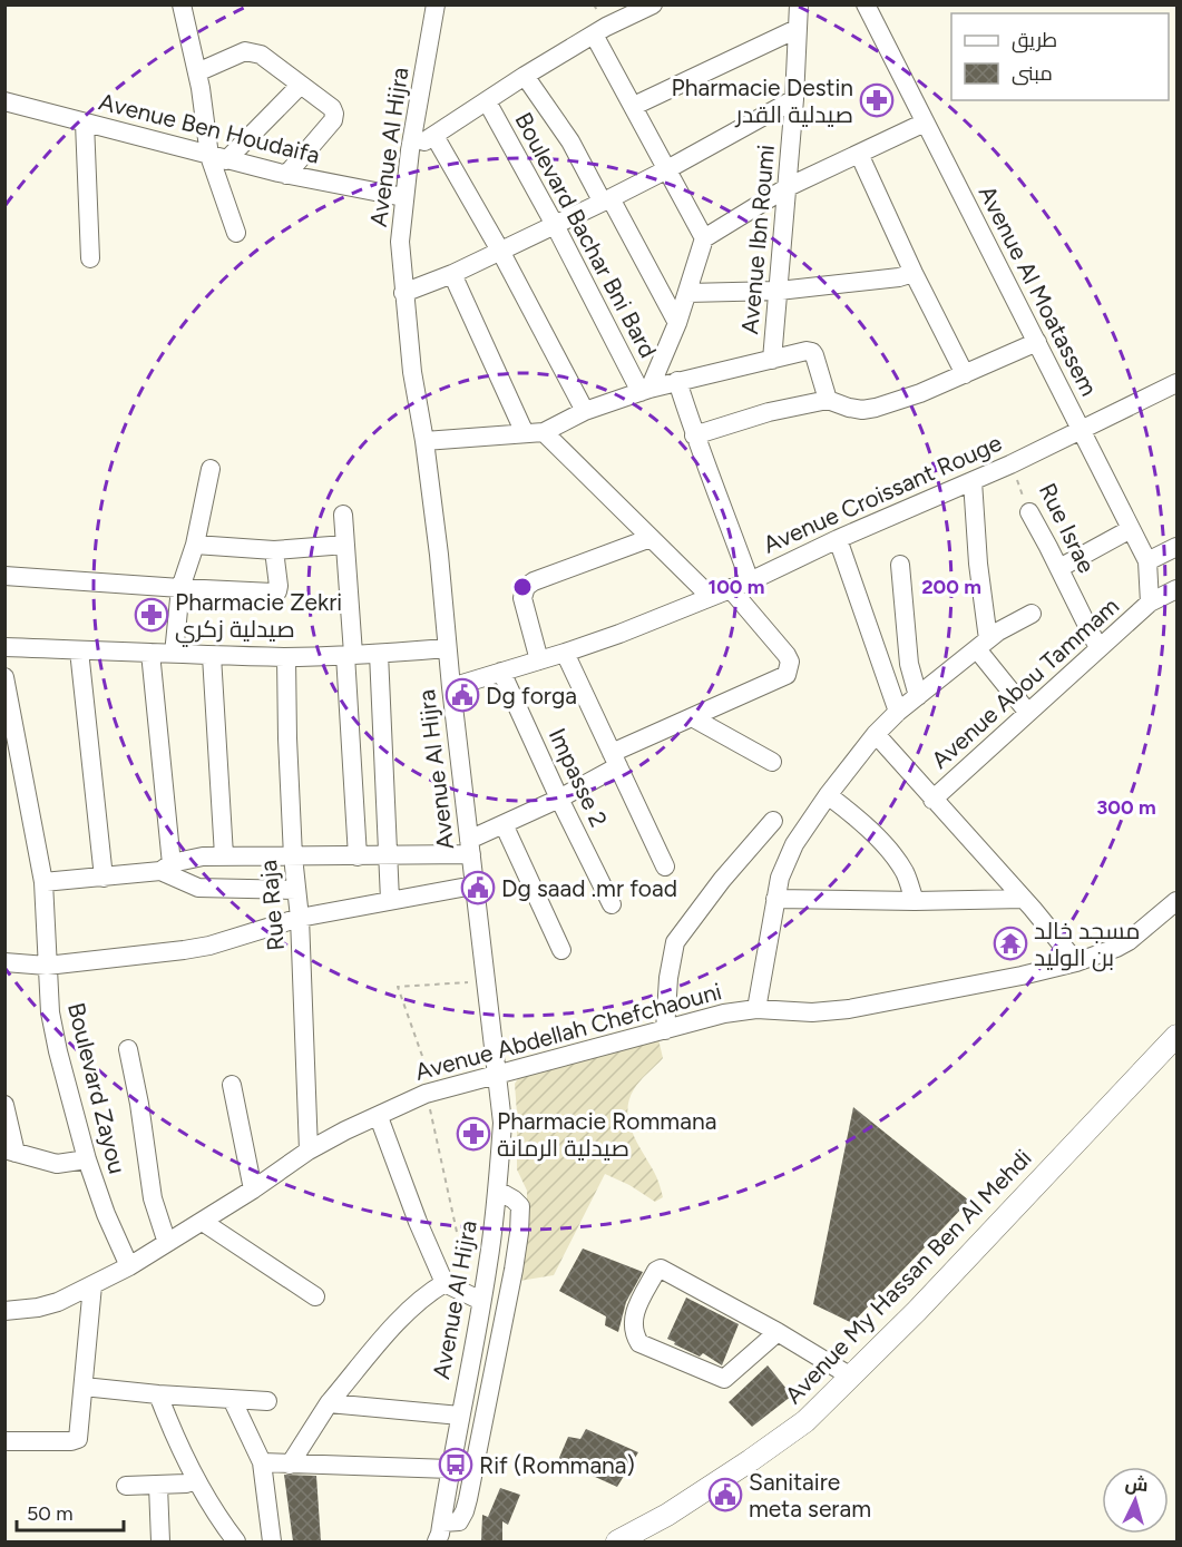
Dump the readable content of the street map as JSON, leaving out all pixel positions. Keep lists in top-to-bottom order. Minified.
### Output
{"streets":{"main road":["Avenue My Hassan Ben Al Mehdi"],"street":["Avenue Ben Houdaifa","Avenue Al Hijra","Boulevard Bachar Bni Bard","Avenue Ibn Roumi","Avenue Al Moatassem","Avenue Croissant Rouge","Rue Israe","Avenue Abou Tammam","Impasse 2","Rue Raja","Avenue Abdellah Chefchaouni","Boulevard Zayou"]},"crossings":[["Avenue Ben Houdaifa","Avenue Al Hijra"],["Avenue Al Hijra","Avenue Croissant Rouge"],["Avenue Al Hijra","Avenue Abdellah Chefchaouni"],["Avenue Al Moatassem","Avenue Croissant Rouge"],["Avenue Al Moatassem","Avenue Abou Tammam"],["Avenue Croissant Rouge","Rue Israe"],["Avenue Croissant Rouge","Impasse 2"],["Rue Israe","Avenue Abou Tammam"],["Rue Raja","Avenue Abdellah Chefchaouni"],["Avenue Abdellah Chefchaouni","Boulevard Zayou"]],"places":{"pharmacy":["Pharmacie Destin صيدلية القدر","Pharmacie Zekri صيدلية زكري","Pharmacie Rommana صيدلية الرمانة"],"public building":["Dg forga","Dg saad .mr foad","Sanitaire meta seram"],"temple":["مسجد خالد بن الوليد"],"bus stop":["Rif (Rommana)"]},"legend":["طريق","مبنى"],"scale_bar":"50 m","north":"top","rings":["100 m","200 m","300 m"]}
